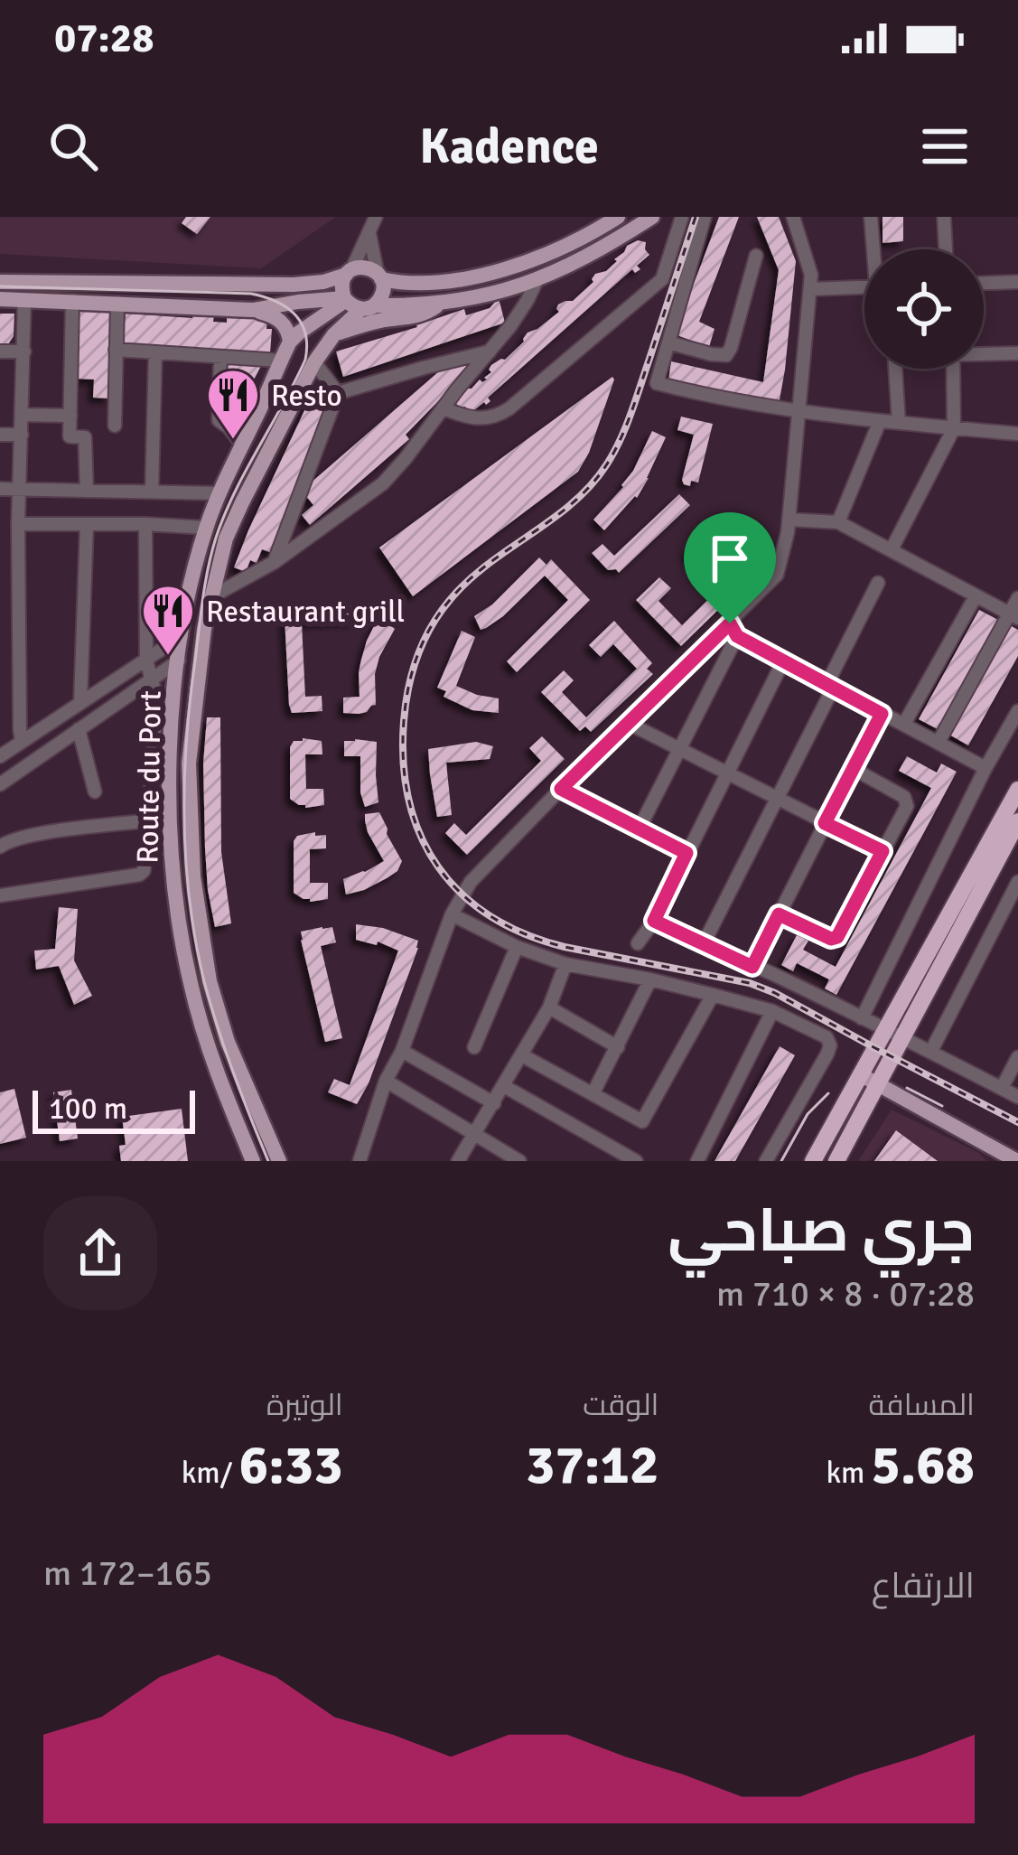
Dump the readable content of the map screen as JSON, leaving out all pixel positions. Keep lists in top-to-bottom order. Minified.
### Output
{"streets":{"main road":["Route du Port"]},"places":{"restaurant":["Resto","Restaurant grill"]},"scale_bar":"100 m","page":{"status":"07:28","header":"Kadence","scale":"100 m","heading":["جري صباحي","07:28 · 8 × 710 m"],"stats":[["المسافة","5.68 km"],["الوقت","37:12"],["الوتيرة","6:33 /km"]],"chart":["الارتفاع","165–172 m"]}}
